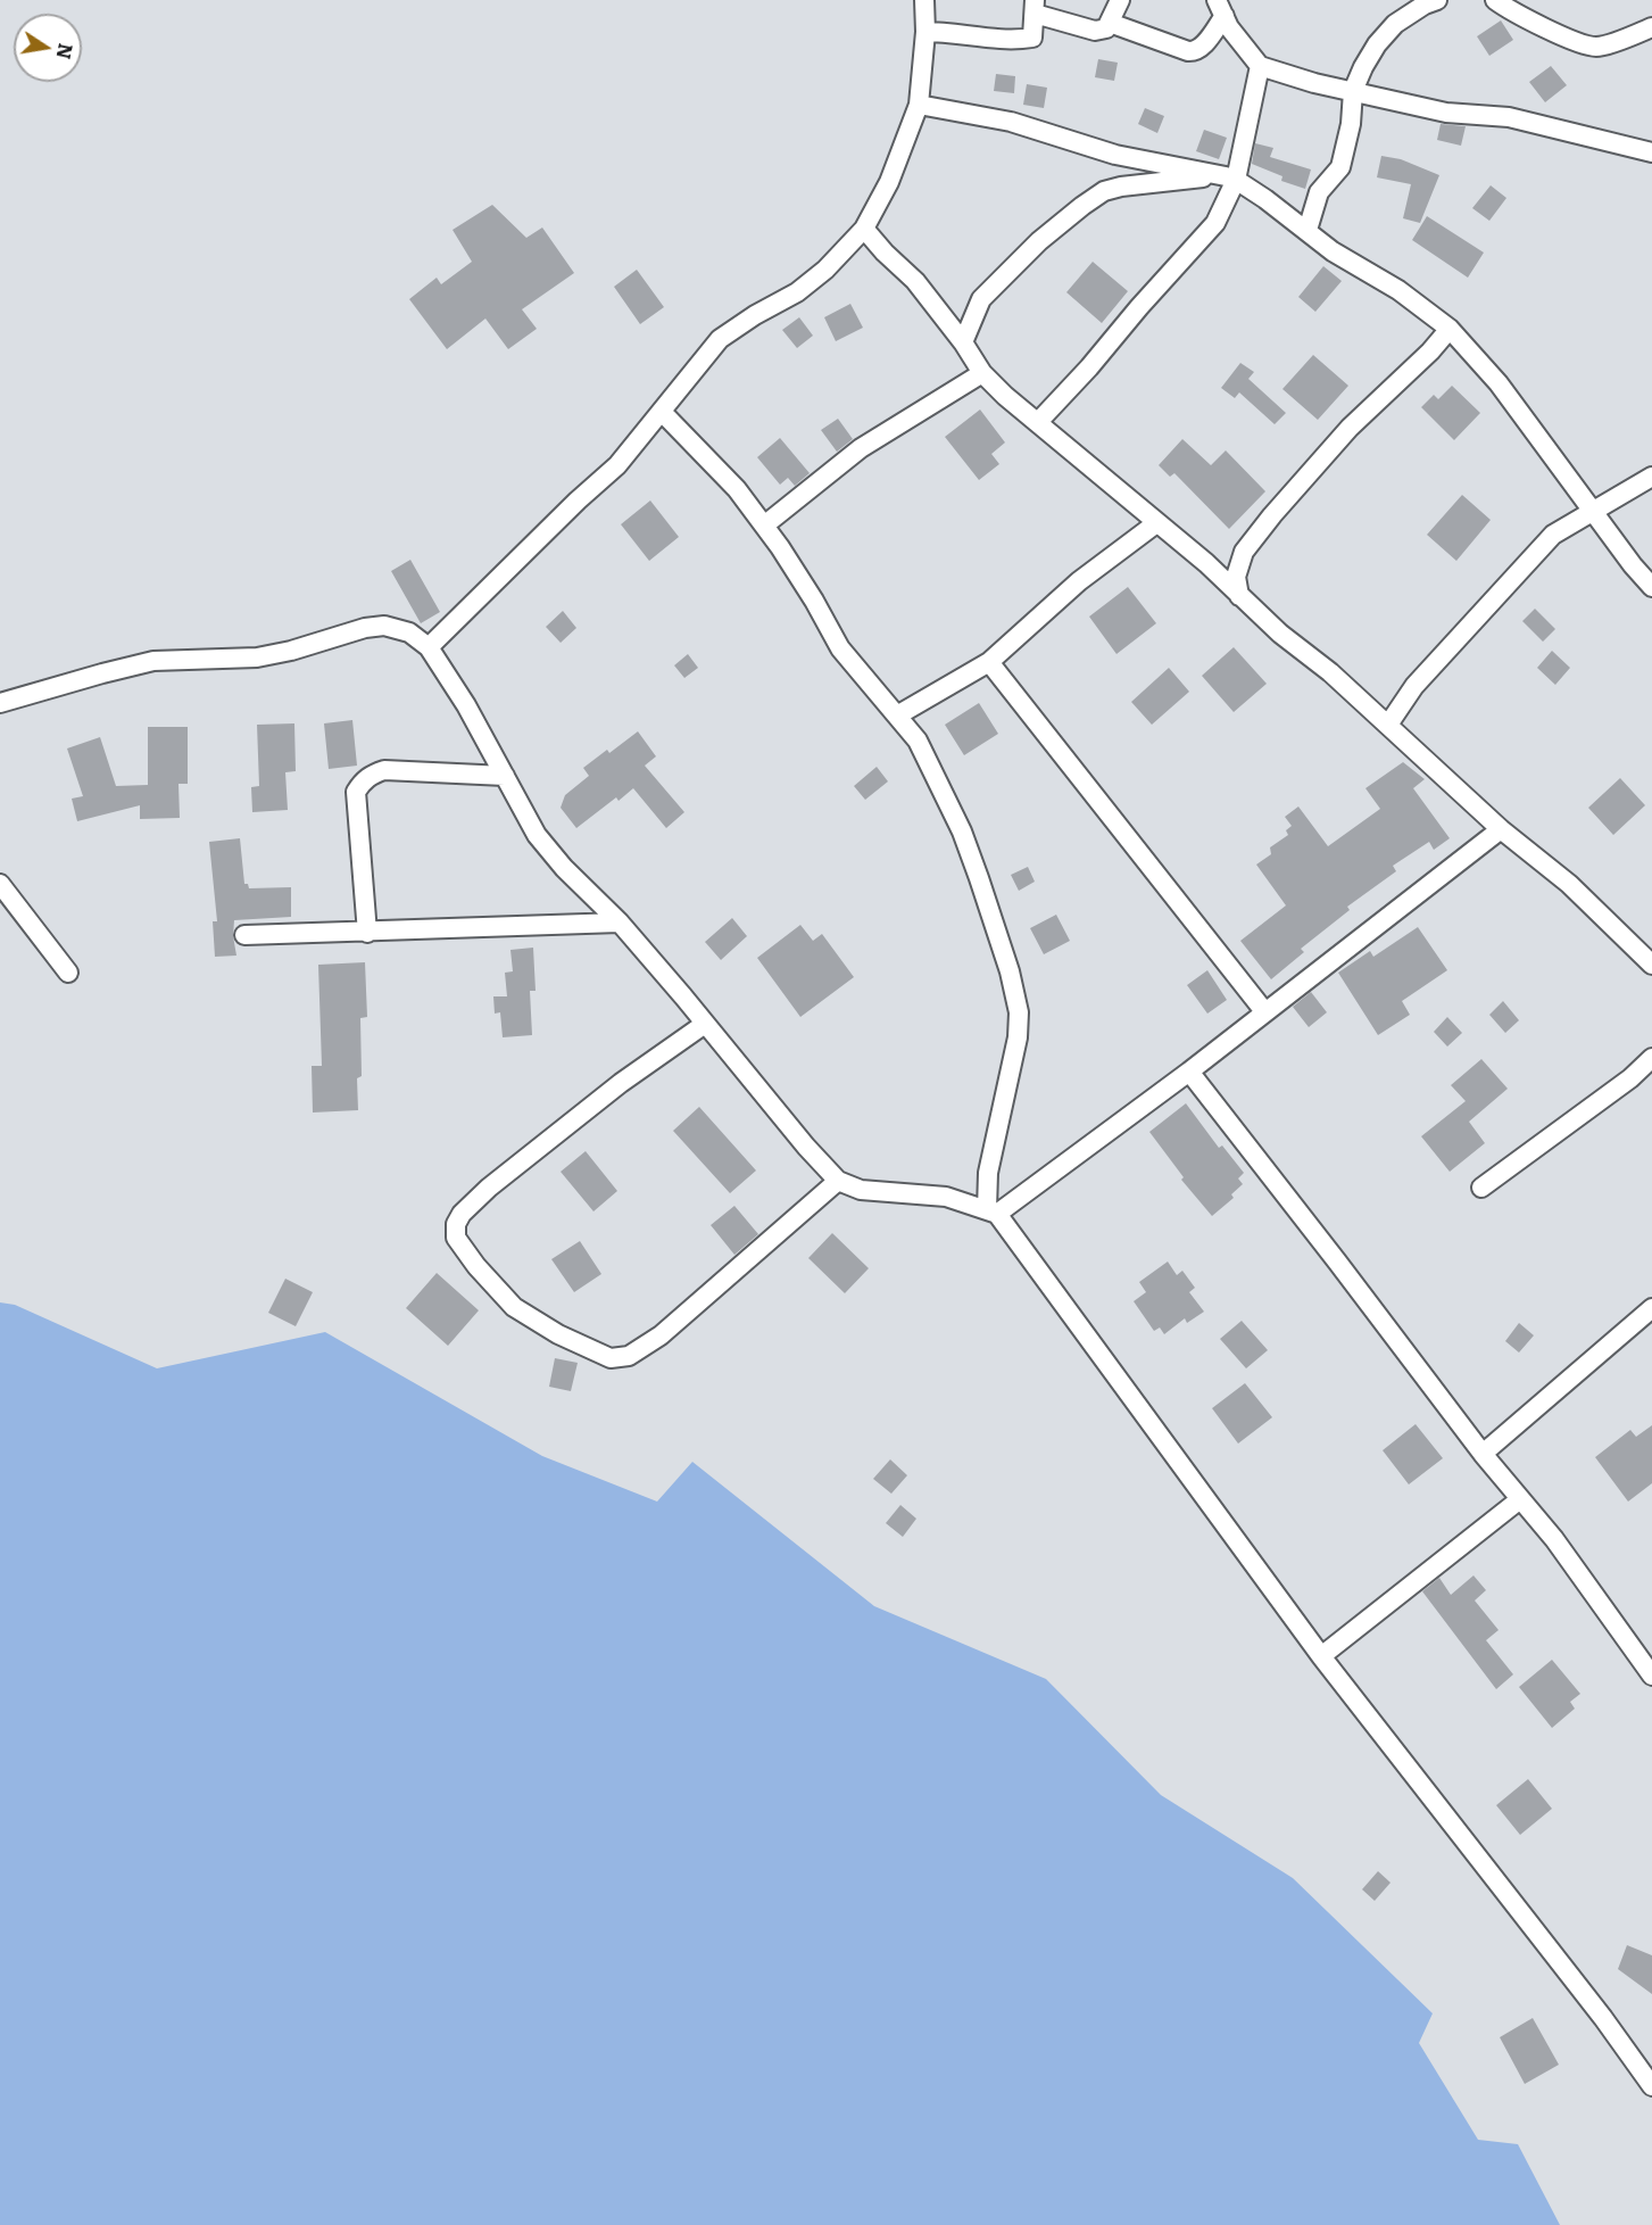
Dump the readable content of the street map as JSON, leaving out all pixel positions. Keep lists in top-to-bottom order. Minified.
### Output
{"north":"right"}
